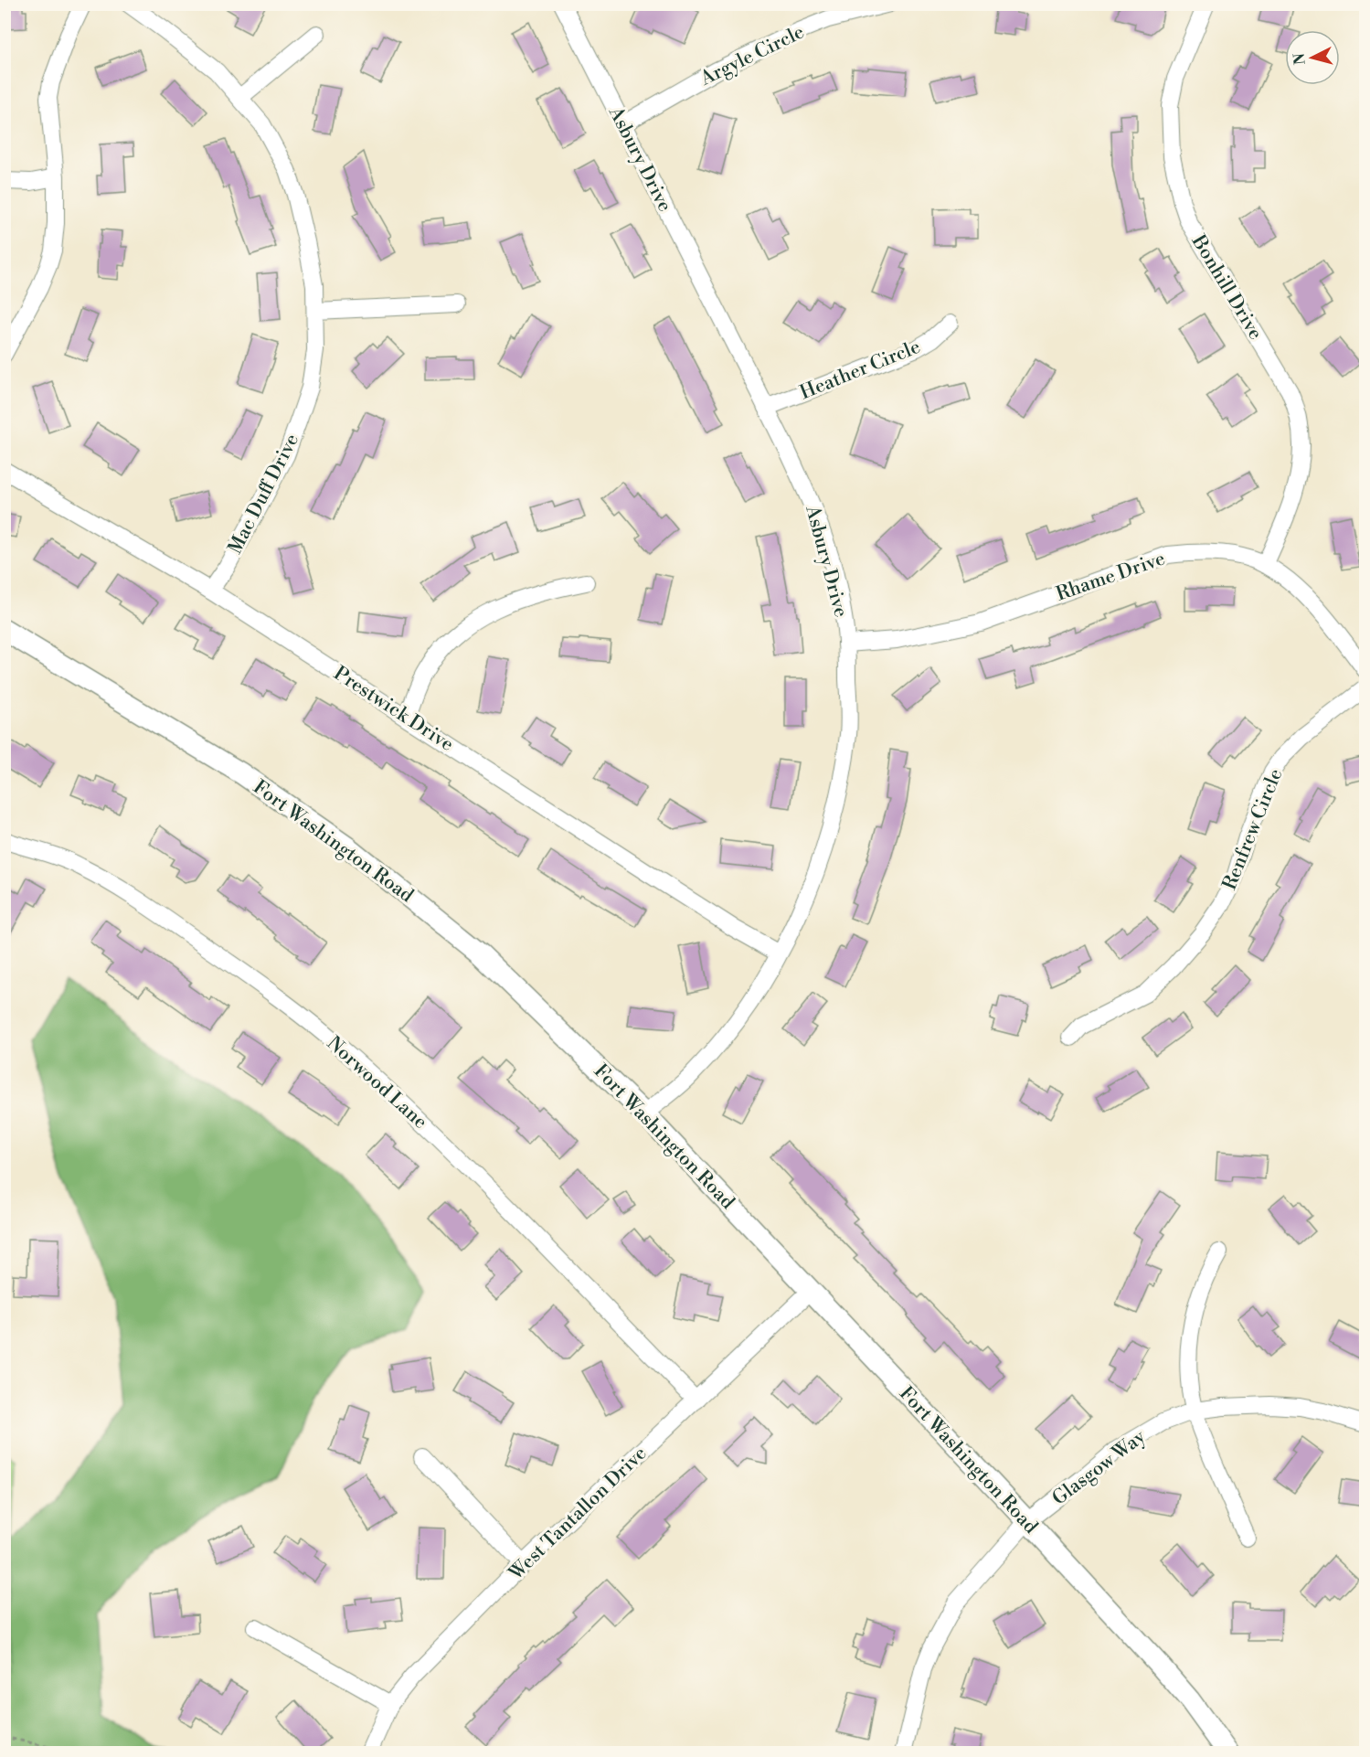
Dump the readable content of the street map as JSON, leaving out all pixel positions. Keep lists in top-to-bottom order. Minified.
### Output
{"streets":{"main road":["Fort Washington Road"],"street":["Argyle Circle","Asbury Drive","Bonhill Drive","Heather Circle","Mac Duff Drive","Rhame Drive","Prestwick Drive","Renfrew Circle","Norwood Lane","Glasgow Way","West Tantallon Drive"]},"crossings":[["Argyle Circle","Asbury Drive"],["Asbury Drive","Heather Circle"],["Asbury Drive","Rhame Drive"],["Asbury Drive","Prestwick Drive"],["Asbury Drive","Fort Washington Road"],["Bonhill Drive","Rhame Drive"],["Mac Duff Drive","Prestwick Drive"],["Fort Washington Road","Glasgow Way"],["Fort Washington Road","West Tantallon Drive"],["Norwood Lane","West Tantallon Drive"]],"north":"left"}
